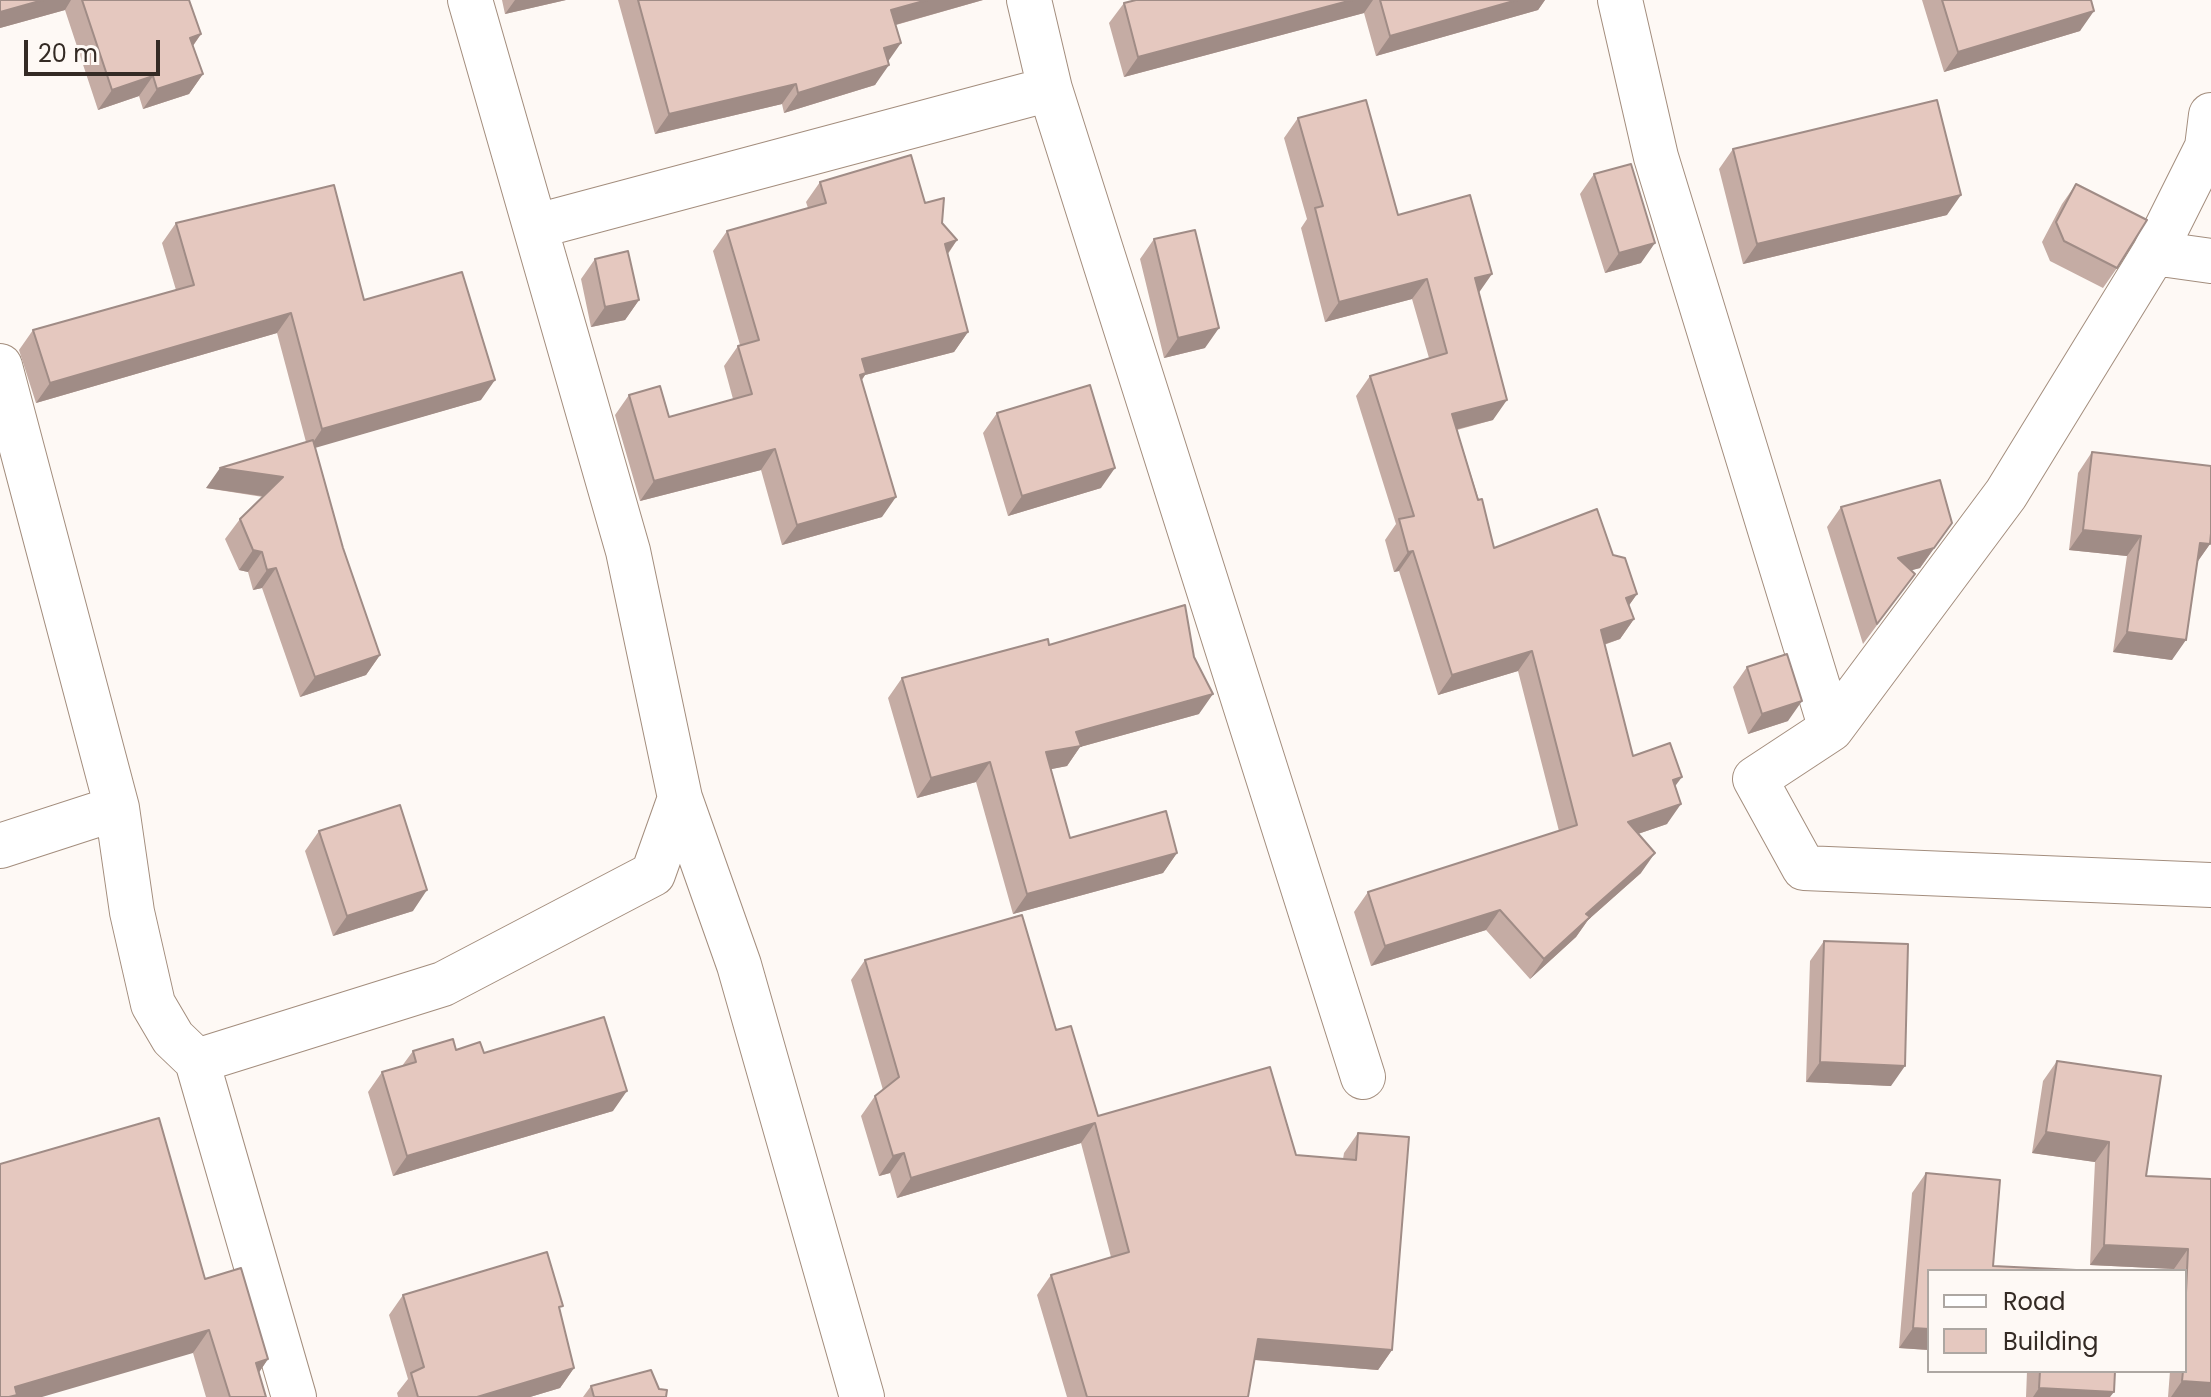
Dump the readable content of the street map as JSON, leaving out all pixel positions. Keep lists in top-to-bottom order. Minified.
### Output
{"legend":["Road","Building"],"scale_bar":"20 m"}
